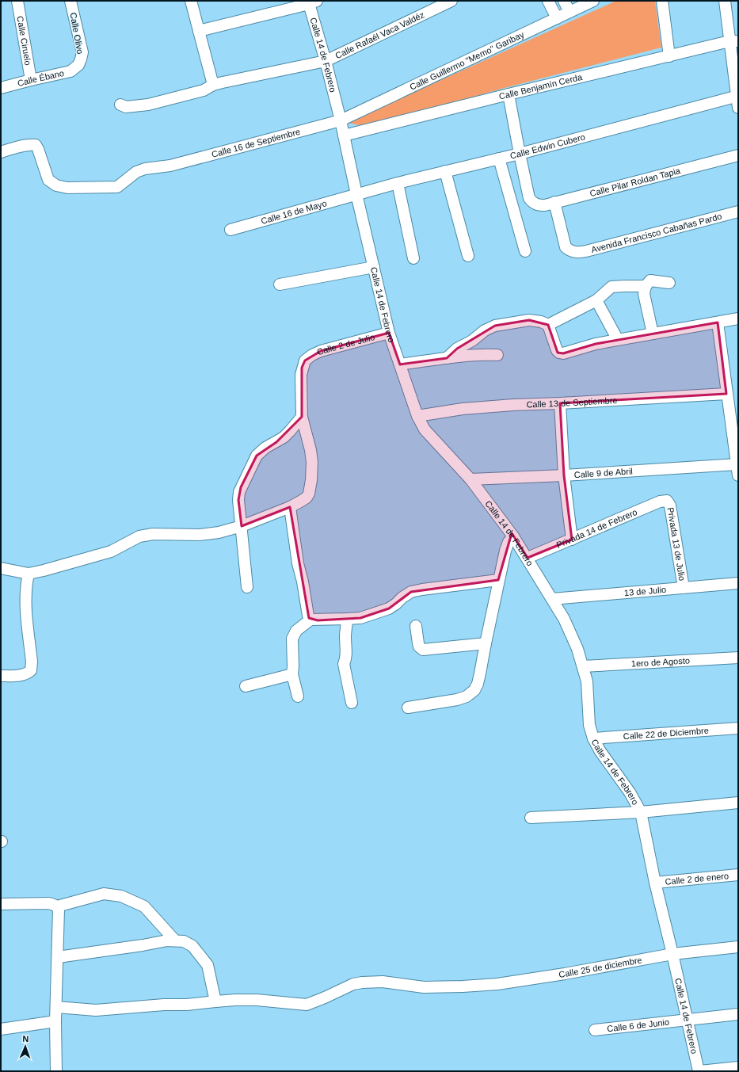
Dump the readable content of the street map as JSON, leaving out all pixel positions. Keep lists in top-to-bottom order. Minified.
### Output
{"streets":{"street":["Calle Olivo","Calle Rafaél Vaca Valdéz","Calle Ciruelo","Calle 14 de Febrero","Calle Guillermo \"Memo\" Garibay","Calle Ébano","Calle Benjamín Cerda","Calle 16 de Septiembre","Calle Edwin Cubero","Calle Pilar Roldan Tapia","Calle 16 de Mayo","Avenida Francisco Cabañas Pardo","Calle 2 de Julio","Calle 13 de Septiembre","Calle 9 de Abril","Privada 14 de Febrero","Privada 13 de Julio","13 de Julio","1ero de Agosto","Calle 22 de Diciembre","Calle 2 de enero","Calle 25 de diciembre","Calle 6 de Junio"]},"crossings":[["Calle Olivo","Calle Ébano"],["Calle Rafaél Vaca Valdéz","Calle 14 de Febrero"],["Calle Ciruelo","Calle Ébano"],["Calle 14 de Febrero","Calle Guillermo \"Memo\" Garibay"],["Calle 14 de Febrero","Calle Benjamín Cerda"],["Calle 14 de Febrero","Calle 16 de Septiembre"],["Calle 14 de Febrero","Calle Edwin Cubero"],["Calle 14 de Febrero","Calle 16 de Mayo"],["Calle 14 de Febrero","Calle 2 de Julio"],["Calle 14 de Febrero","Calle 13 de Septiembre"],["Calle 14 de Febrero","Calle 9 de Abril"],["Calle 14 de Febrero","Privada 14 de Febrero"],["Calle 14 de Febrero","13 de Julio"],["Calle 14 de Febrero","1ero de Agosto"],["Calle 14 de Febrero","Calle 22 de Diciembre"],["Calle 14 de Febrero","Calle 2 de enero"],["Calle 14 de Febrero","Calle 25 de diciembre"],["Calle 14 de Febrero","Calle 6 de Junio"],["Calle Guillermo \"Memo\" Garibay","Calle 16 de Septiembre"],["Calle Edwin Cubero","Calle Pilar Roldan Tapia"],["Calle Edwin Cubero","Calle 16 de Mayo"],["Calle Pilar Roldan Tapia","Avenida Francisco Cabañas Pardo"],["Privada 14 de Febrero","Privada 13 de Julio"],["Privada 13 de Julio","13 de Julio"]],"north":"top"}
